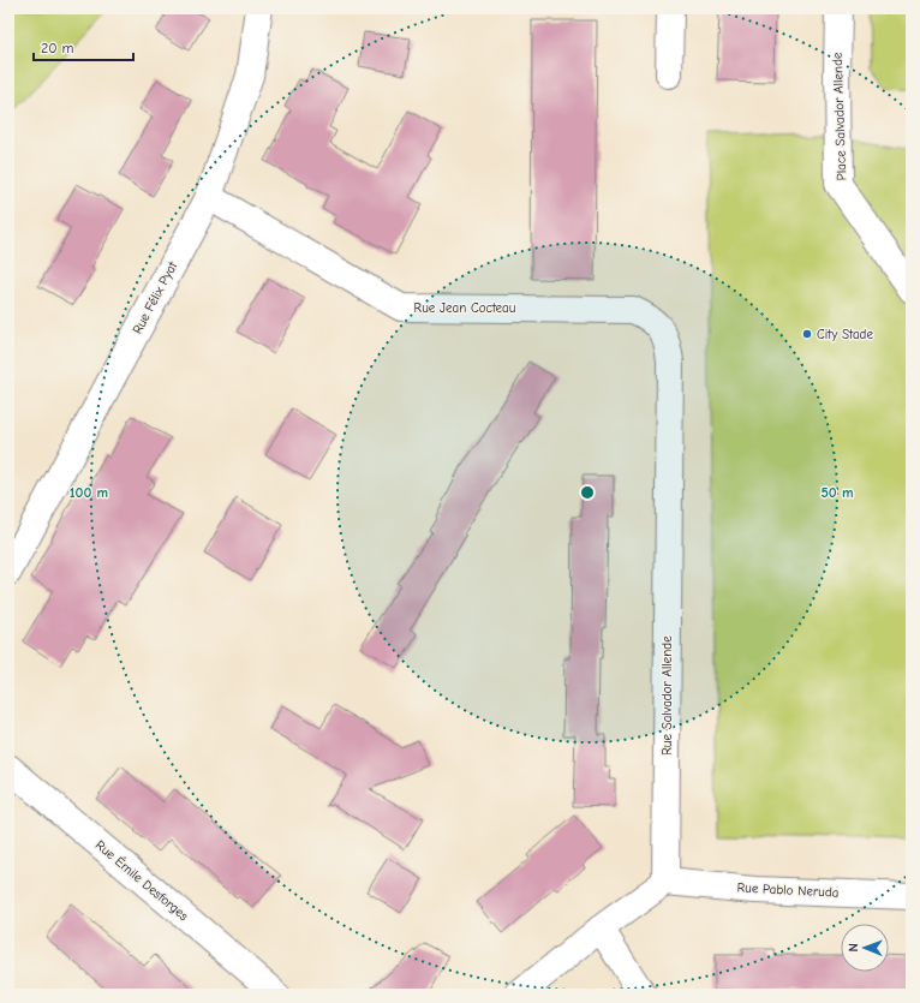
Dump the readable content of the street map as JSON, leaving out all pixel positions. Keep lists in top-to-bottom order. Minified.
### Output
{"streets":{"street":["Place Salvador Allende","Rue Félix Pyat","Rue Jean Cocteau","Rue Salvador Allende","Rue Émile Desforges","Rue Pablo Neruda"]},"crossings":[["Rue Félix Pyat","Rue Jean Cocteau"],["Rue Jean Cocteau","Rue Salvador Allende"],["Rue Salvador Allende","Rue Pablo Neruda"]],"places":["City Stade"],"scale_bar":"20 m","north":"left","rings":["50 m","100 m"]}
